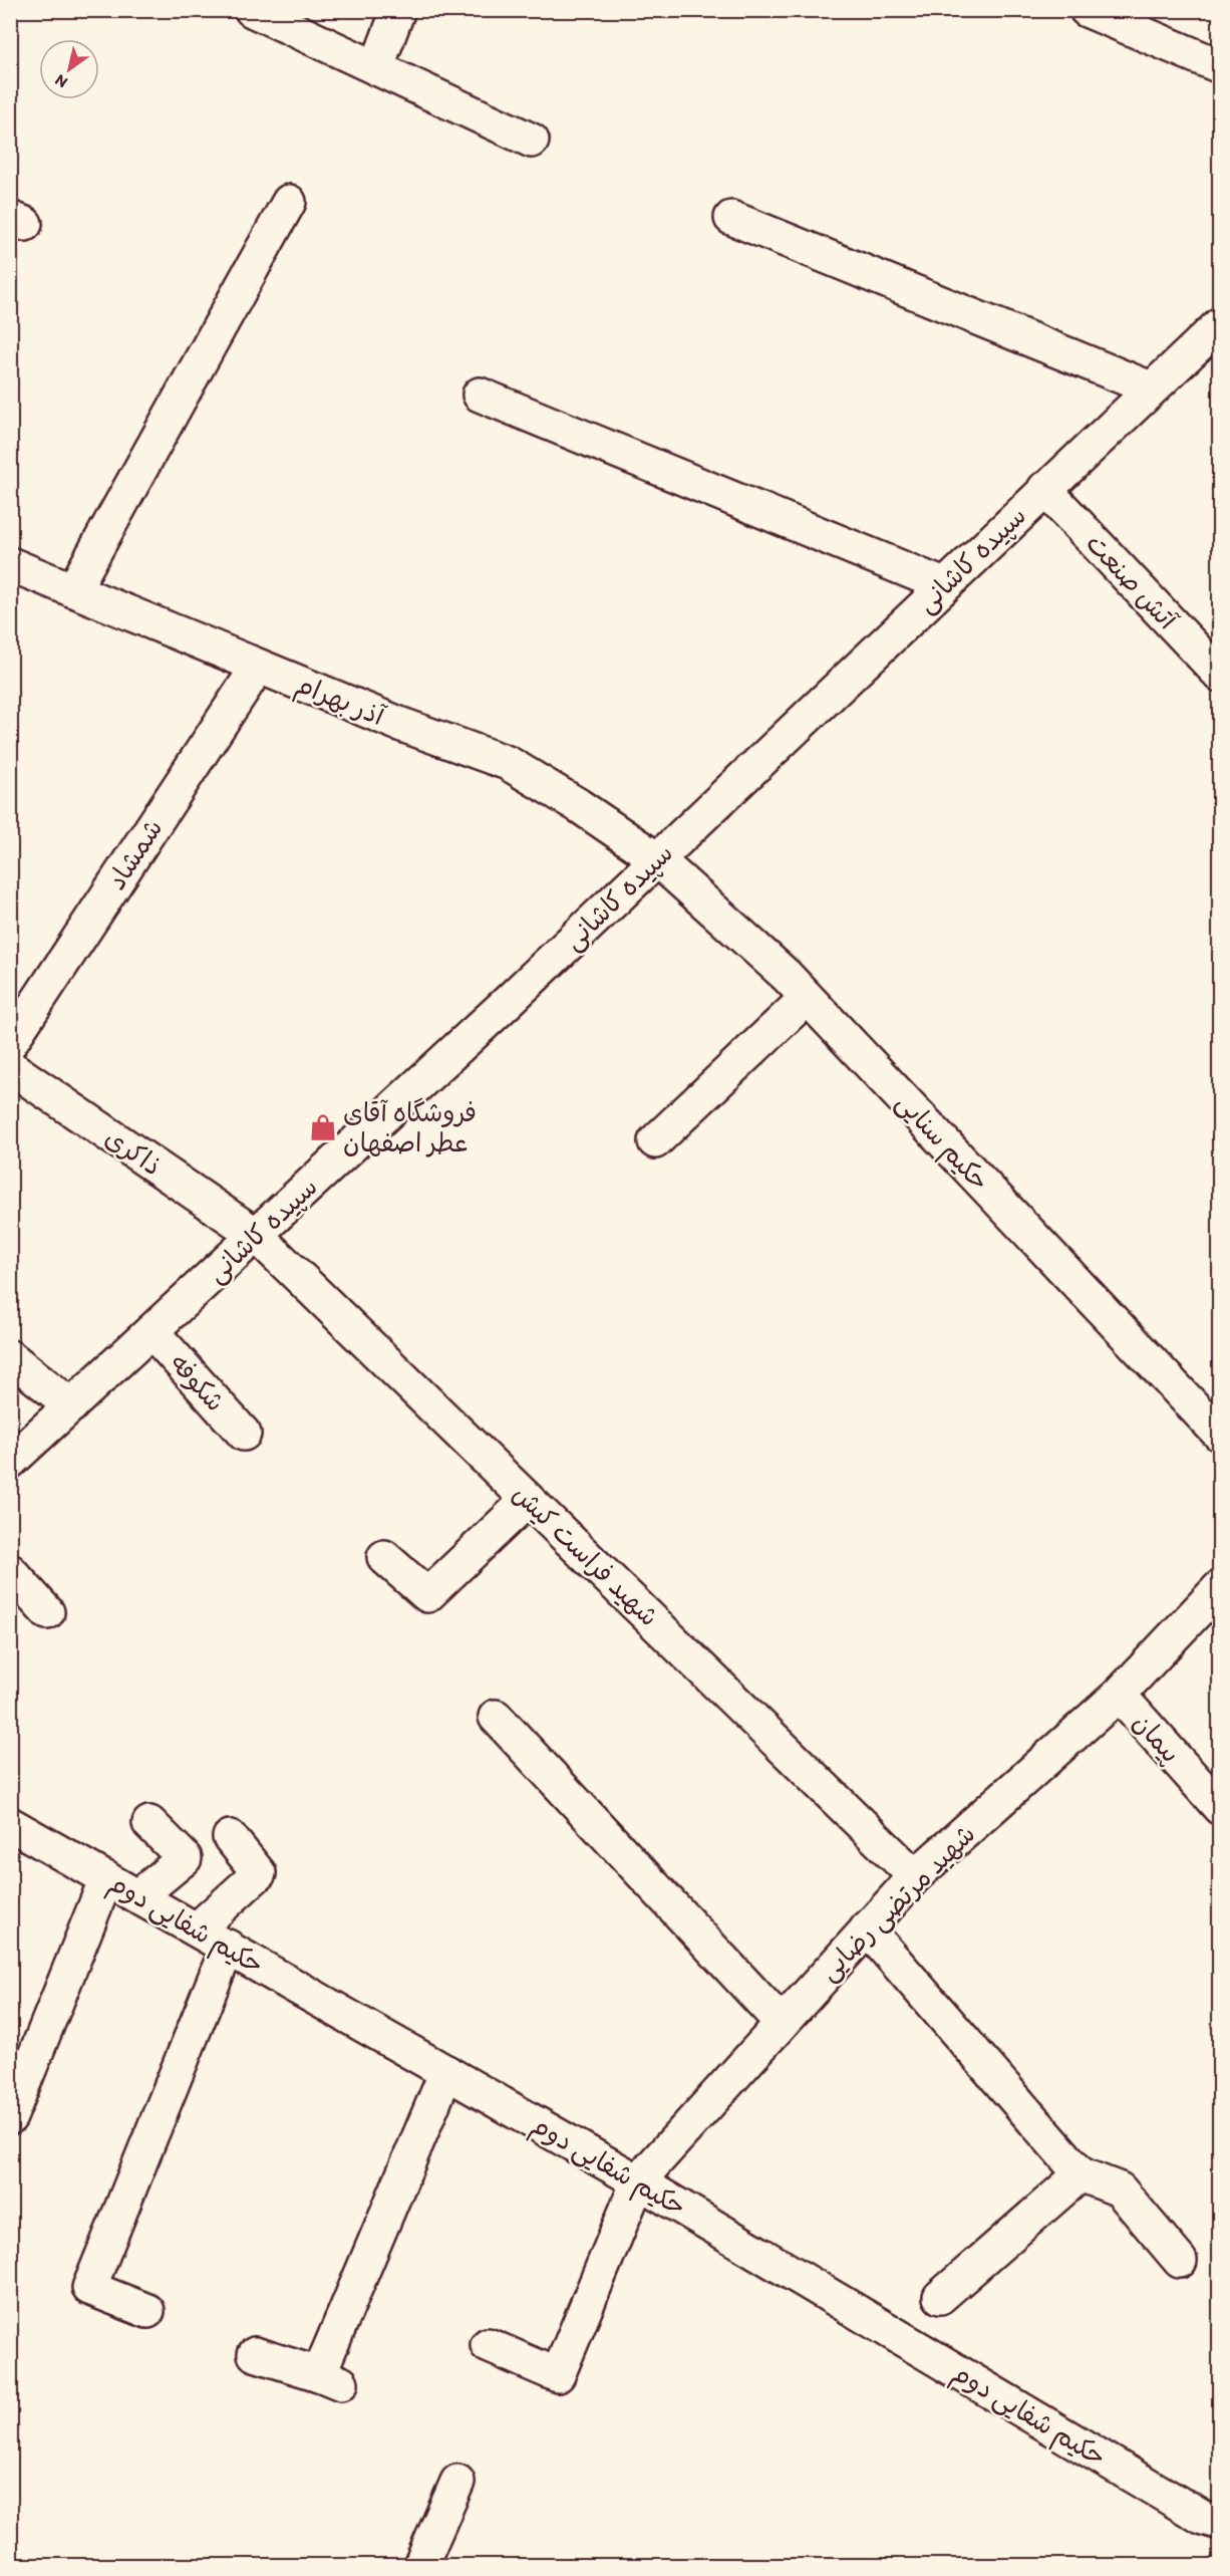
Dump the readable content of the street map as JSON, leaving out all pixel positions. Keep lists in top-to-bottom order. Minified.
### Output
{"streets":{"street":["سپیده کاشانی","آتش صنعت","آذر بهرام","شمشاد","حکیم سنایی","ذاکری","شکوفه","شهید فراست کیش","پیمان","شهید مرتضی رضایی","حکیم شفایی دوم"]},"crossings":[["سپیده کاشانی","آتش صنعت"],["سپیده کاشانی","آذر بهرام"],["سپیده کاشانی","حکیم سنایی"],["سپیده کاشانی","ذاکری"],["سپیده کاشانی","شکوفه"],["سپیده کاشانی","شهید فراست کیش"],["آذر بهرام","شمشاد"],["آذر بهرام","حکیم سنایی"],["ذاکری","شهید فراست کیش"],["شهید فراست کیش","شهید مرتضی رضایی"],["پیمان","شهید مرتضی رضایی"],["شهید مرتضی رضایی","حکیم شفایی دوم"]],"places":{"shop":["فروشگاه آقای عطر اصفهان"]},"north":"bottom left"}
